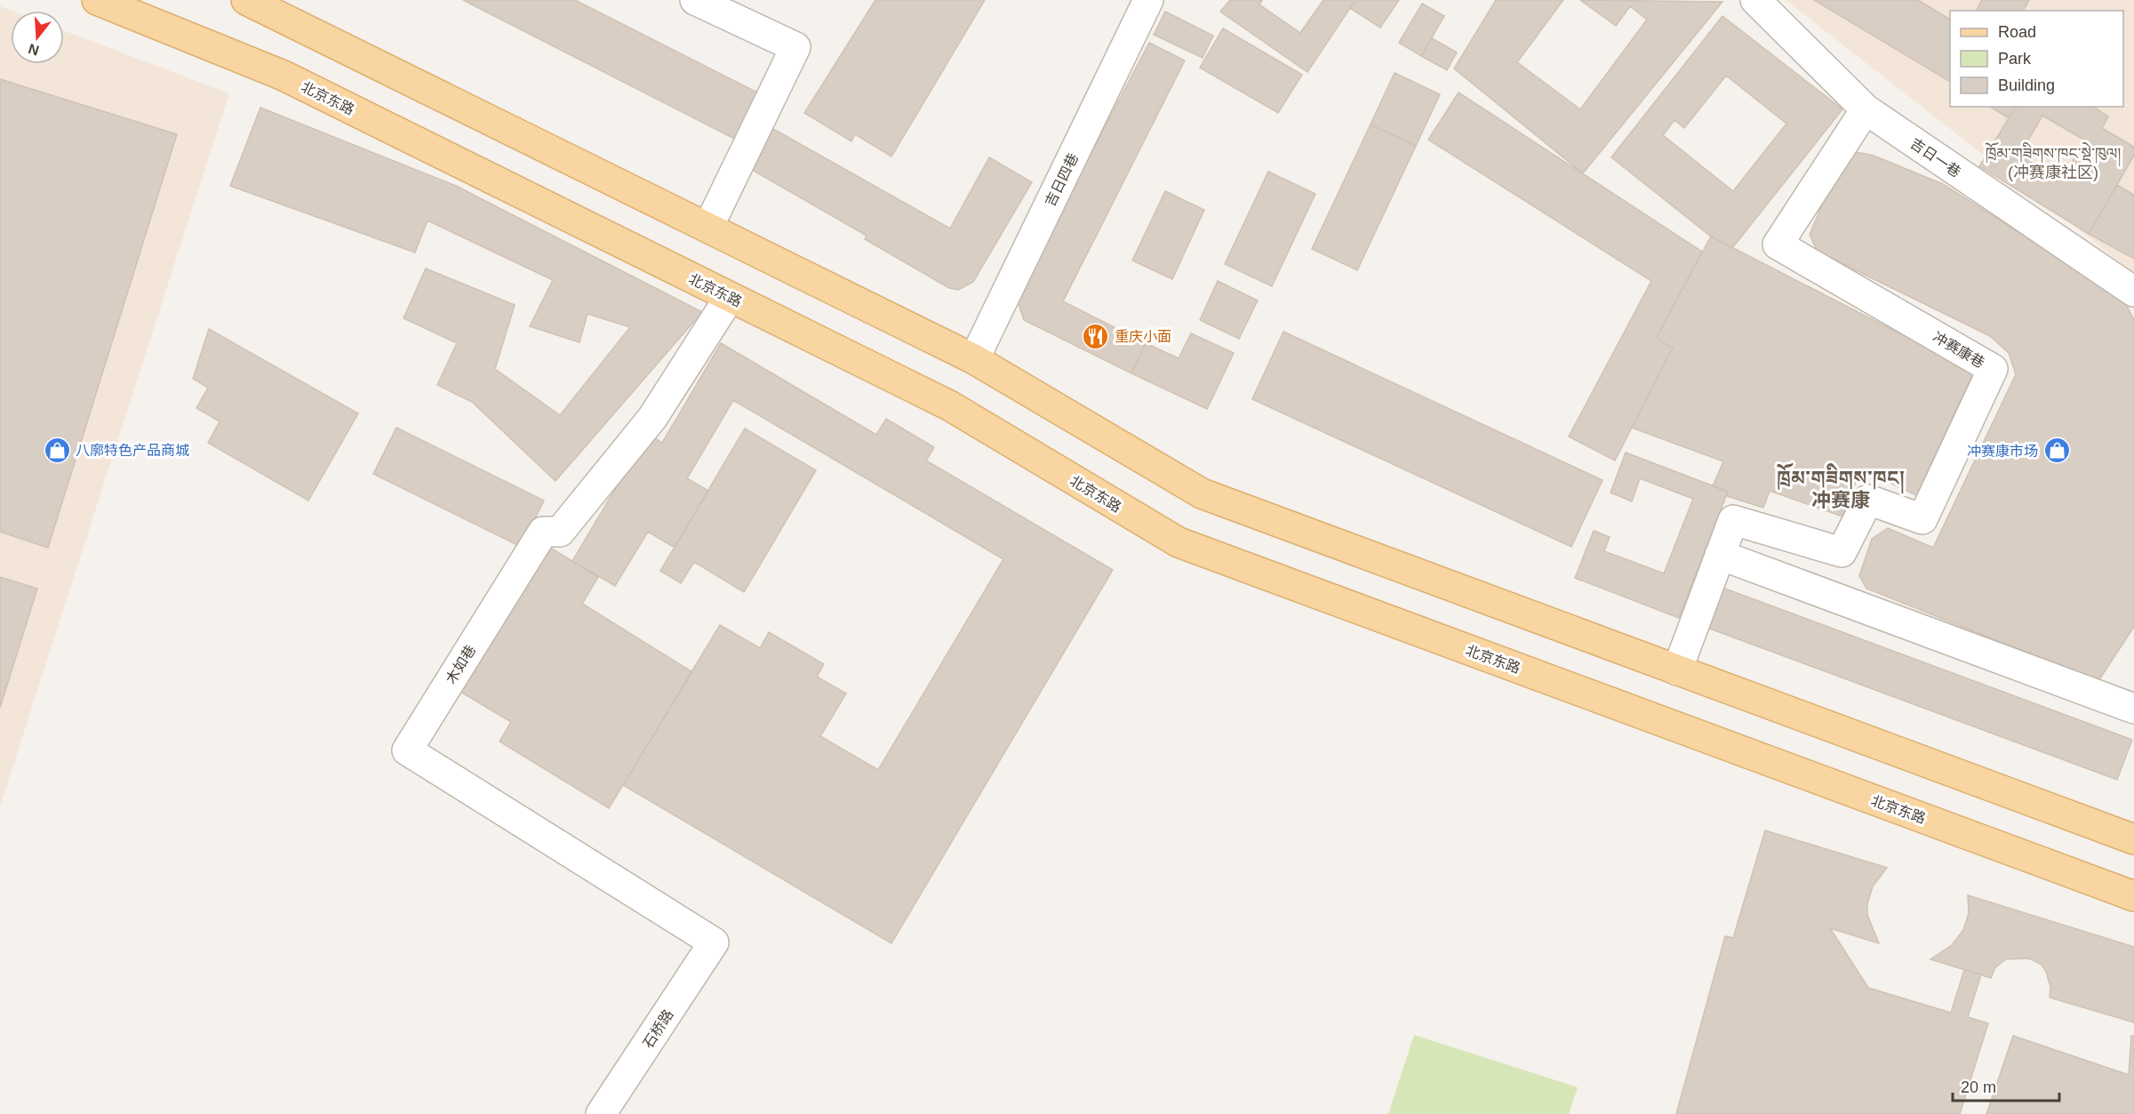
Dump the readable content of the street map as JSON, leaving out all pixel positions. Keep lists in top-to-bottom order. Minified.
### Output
{"streets":{"main road":["北京东路"],"street":["吉日一巷","吉日四巷","冲赛康巷","木如巷","石桥路"]},"crossings":[["北京东路","木如巷"],["吉日一巷","冲赛康巷"],["木如巷","石桥路"]],"districts":["ཁྲོམ་གཟིགས་ཁང་སྡེ་ཁུལ། (冲赛康社区)","ཁྲོམ་གཟིགས་ཁང། 冲赛康"],"places":{"restaurant":["重庆小面"],"shop":["八廓特色产品商城","冲赛康市场"]},"legend":["Road","Park","Building"],"scale_bar":"20 m","north":"bottom"}
